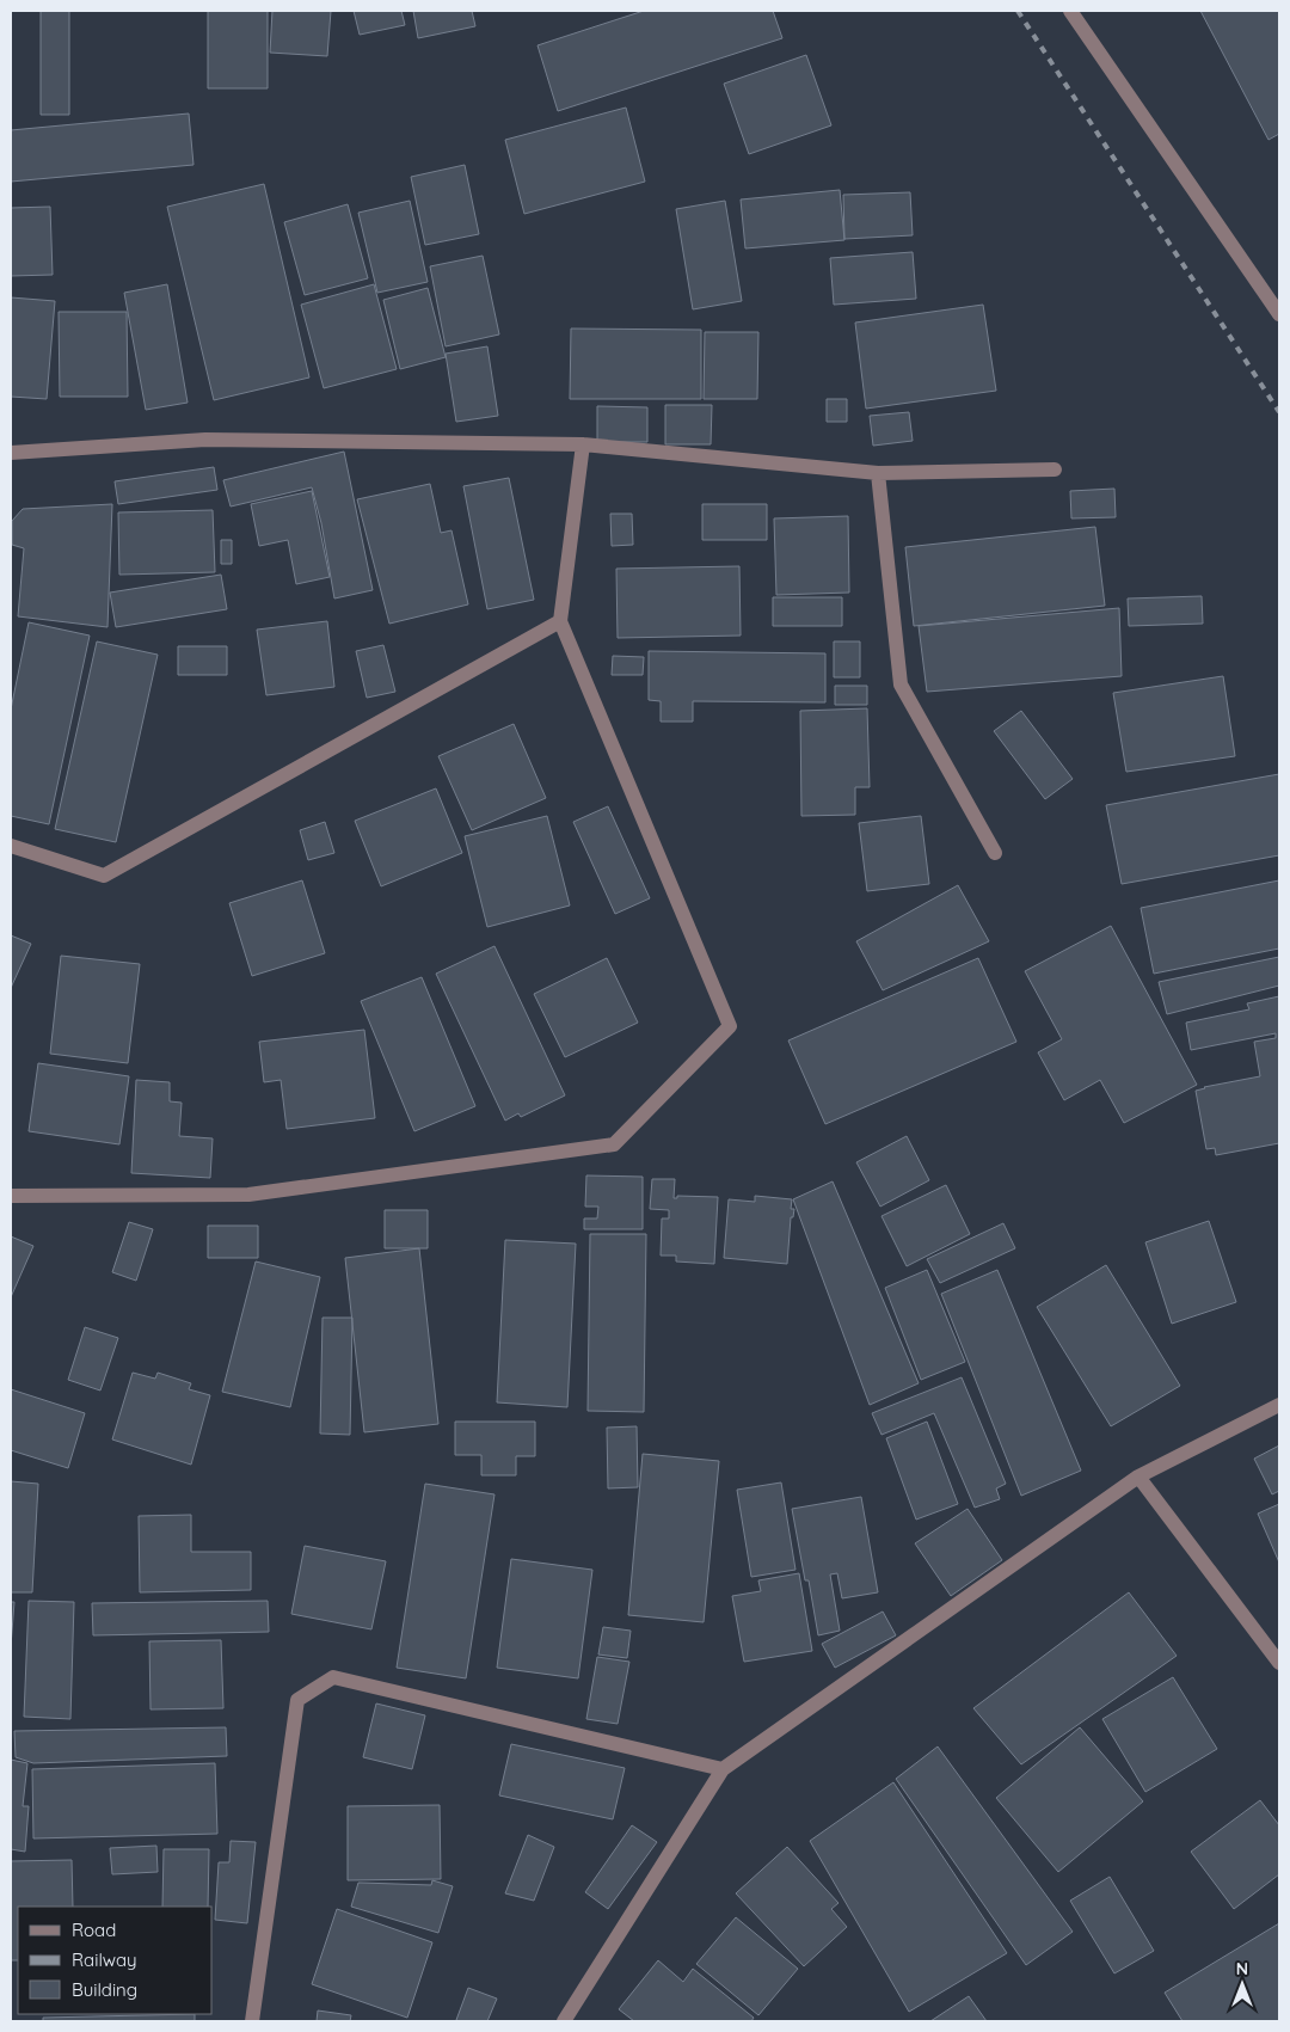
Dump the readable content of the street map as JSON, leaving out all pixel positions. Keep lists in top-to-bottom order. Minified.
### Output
{"legend":["Road","Railway","Building"],"north":"top"}
